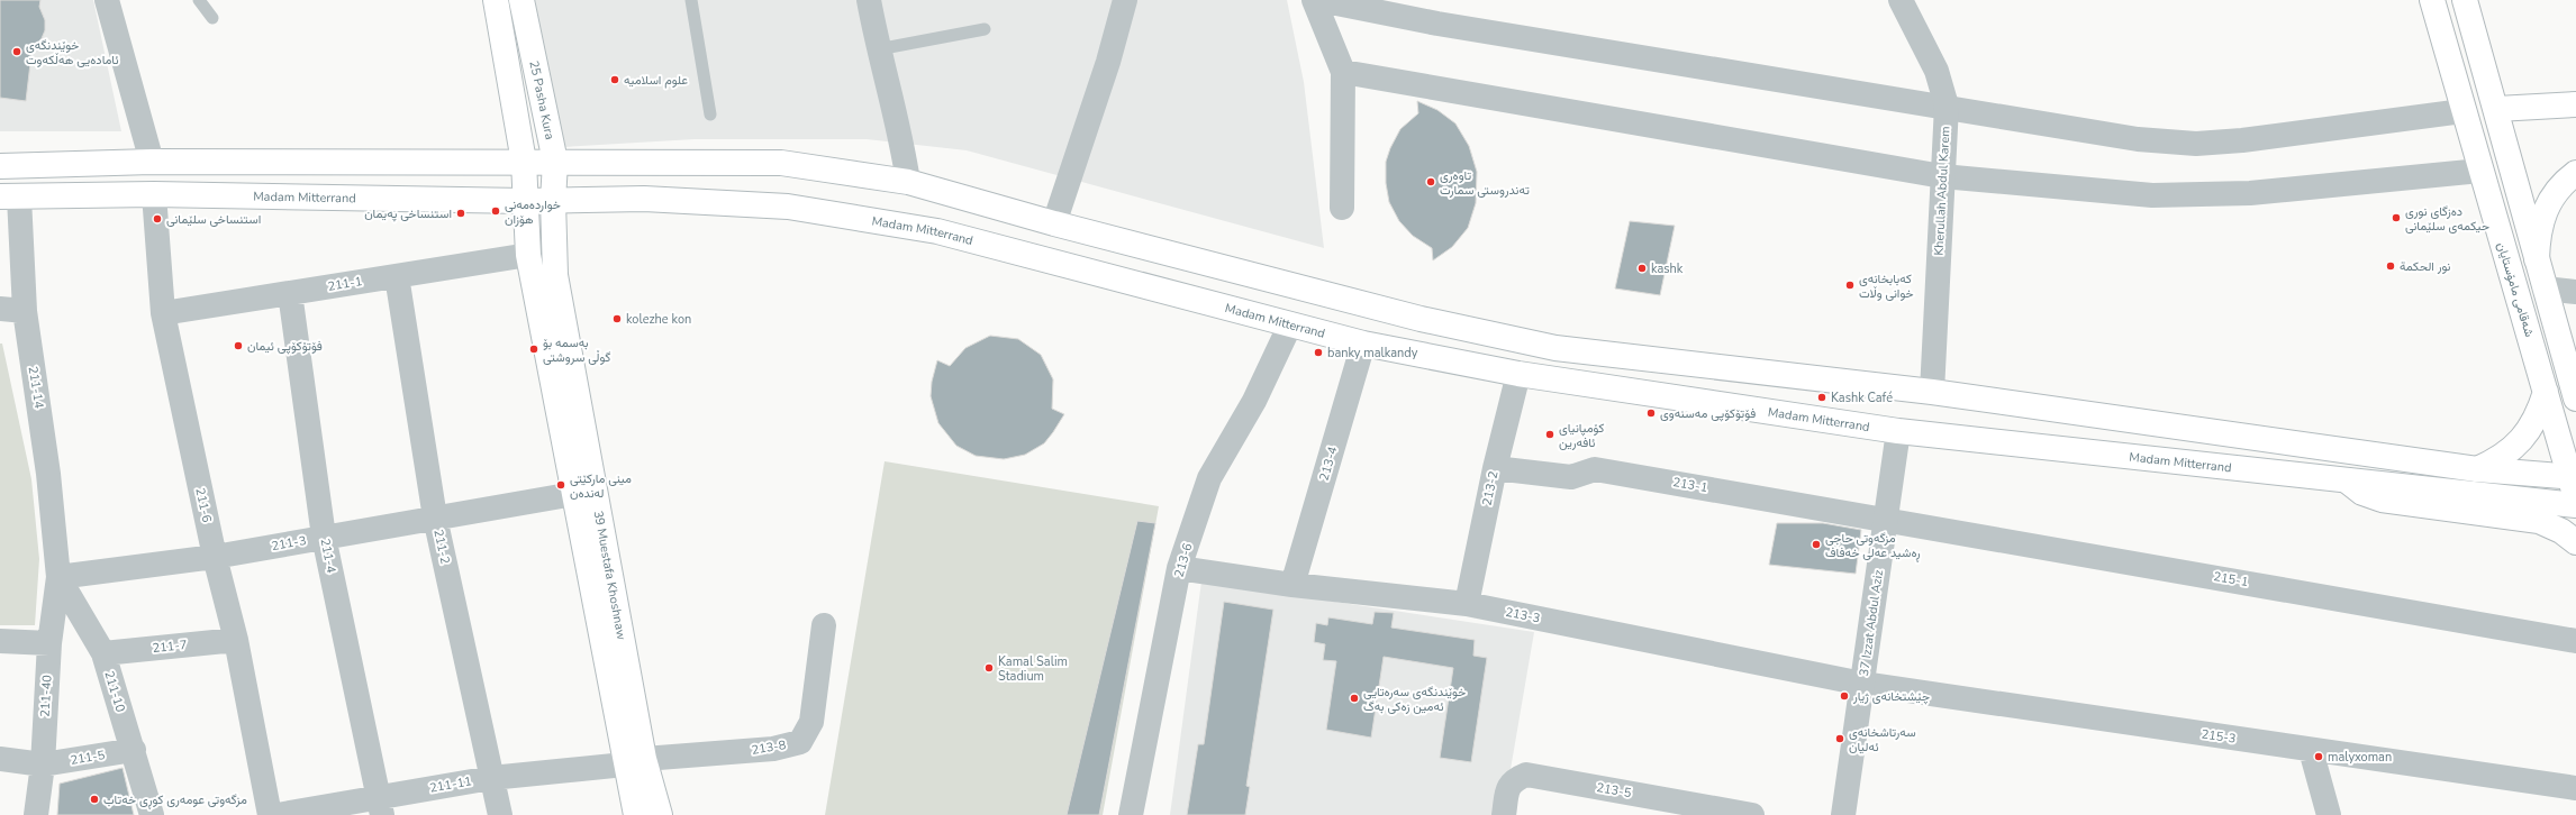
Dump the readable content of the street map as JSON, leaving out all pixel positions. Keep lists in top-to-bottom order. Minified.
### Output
{"streets":{"main road":["25 Pasha Kura","Madam Mitterrand","شەقامی مامۆستایان","39 Muestafa Khoshnaw"],"street":["Kherullah Abdul Karem","211-1","211-14","213-4","213-1","213-2","211-6","211-3","211-2","211-4","213-6","215-1","213-3","37 Izzat Abdul Aziz","211-7","211-10","211-40","215-3","213-8","211-5","211-11","213-5"]},"crossings":[["25 Pasha Kura","Madam Mitterrand"],["25 Pasha Kura","39 Muestafa Khoshnaw"],["Madam Mitterrand","211-14"],["Madam Mitterrand","213-4"],["Madam Mitterrand","213-2"],["Madam Mitterrand","211-6"],["Madam Mitterrand","213-6"],["Madam Mitterrand","39 Muestafa Khoshnaw"],["Madam Mitterrand","37 Izzat Abdul Aziz"],["211-1","211-6"],["211-1","211-2"],["211-1","211-4"],["211-1","39 Muestafa Khoshnaw"],["211-14","211-3"],["211-14","211-10"],["211-14","211-40"],["213-4","213-3"],["213-1","213-2"],["213-1","215-1"],["213-1","37 Izzat Abdul Aziz"],["213-2","213-3"],["211-6","211-3"],["211-6","211-7"],["211-3","211-2"],["211-3","211-4"],["211-3","39 Muestafa Khoshnaw"],["211-3","211-10"],["211-3","211-40"],["211-2","211-11"],["211-4","211-11"],["213-6","213-3"],["39 Muestafa Khoshnaw","213-8"],["39 Muestafa Khoshnaw","211-11"],["215-1","37 Izzat Abdul Aziz"],["213-3","37 Izzat Abdul Aziz"],["213-3","215-3"],["37 Izzat Abdul Aziz","215-3"],["211-7","211-10"],["211-10","211-40"],["211-10","211-5"],["211-40","211-5"],["213-8","211-11"]],"places":["خوێندنگەی ئامادەیی هەڵکەوت","علوم اسلاميه","تاوەری تەندروستی سمارت","خواردە‌مە‌نی ھۆزان","استنساخی پە‌یمان","دەزگای نوری حیکمەی سلێمانی","استنساخی سلێمانی","نور الحكمة","kashk","کەبابخانەی خوانی وڵات","kolezhe kon","فۆتۆکۆپی ئیمان","بە‌سمە‌ بۆ گوڵی سروشتی","banky malkandy","Kashk Café","فۆتۆکۆپی مەسنەوی","کۆمپانیای ئافەرین","مینی ماركێتی لە‌ندە‌ن","مزگەوتی حاجی ڕەشید عەلی خەفاف","Kamal Salim Stadium","چێشتخانەی ژیار","خوێندنگەی سەرەتایی ئەمین زەکی بەگ","سەرتاشخانەی ئەلیان","malyxoman","مزگەوتی عومەری کوڕی خەتاب"]}
